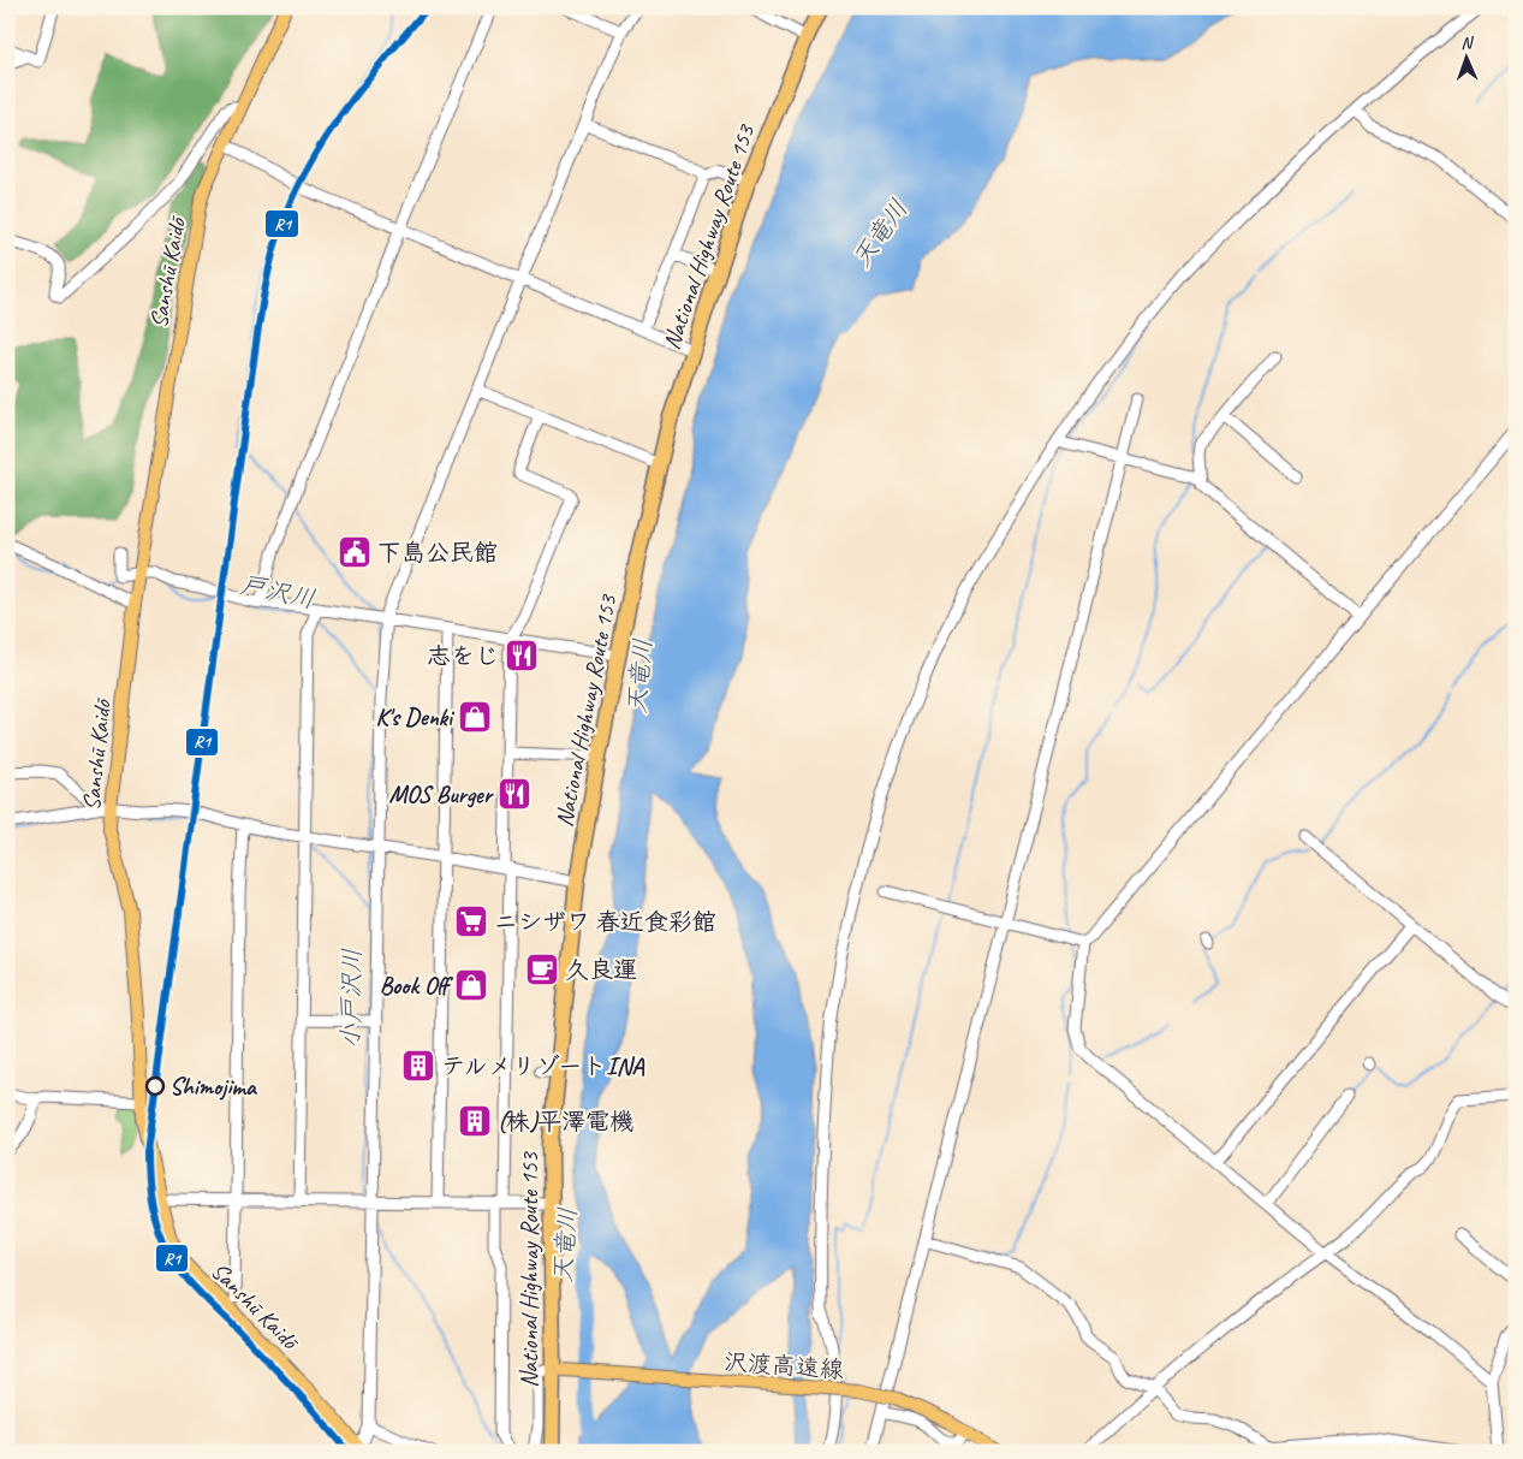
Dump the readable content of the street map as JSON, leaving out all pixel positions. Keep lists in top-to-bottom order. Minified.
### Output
{"streets":{"highway":["National Highway Route 153"],"main road":["Sanshū Kaidō","沢渡高遠線"]},"crossings":[["National Highway Route 153","沢渡高遠線"]],"water":["天竜川","戸沢川","小戸沢川"],"places":{"public building":["下島公民館"],"restaurant":["志をじ","MOS Burger"],"shop":["K's Denki","Book Off"],"supermarket":["ニシザワ 春近食彩館"],"cafe":["久良運"],"building":["テルメリゾートINA","(株)平澤電機"],"other":["Shimojima"]},"lines":["transit line R1"],"north":"top"}
